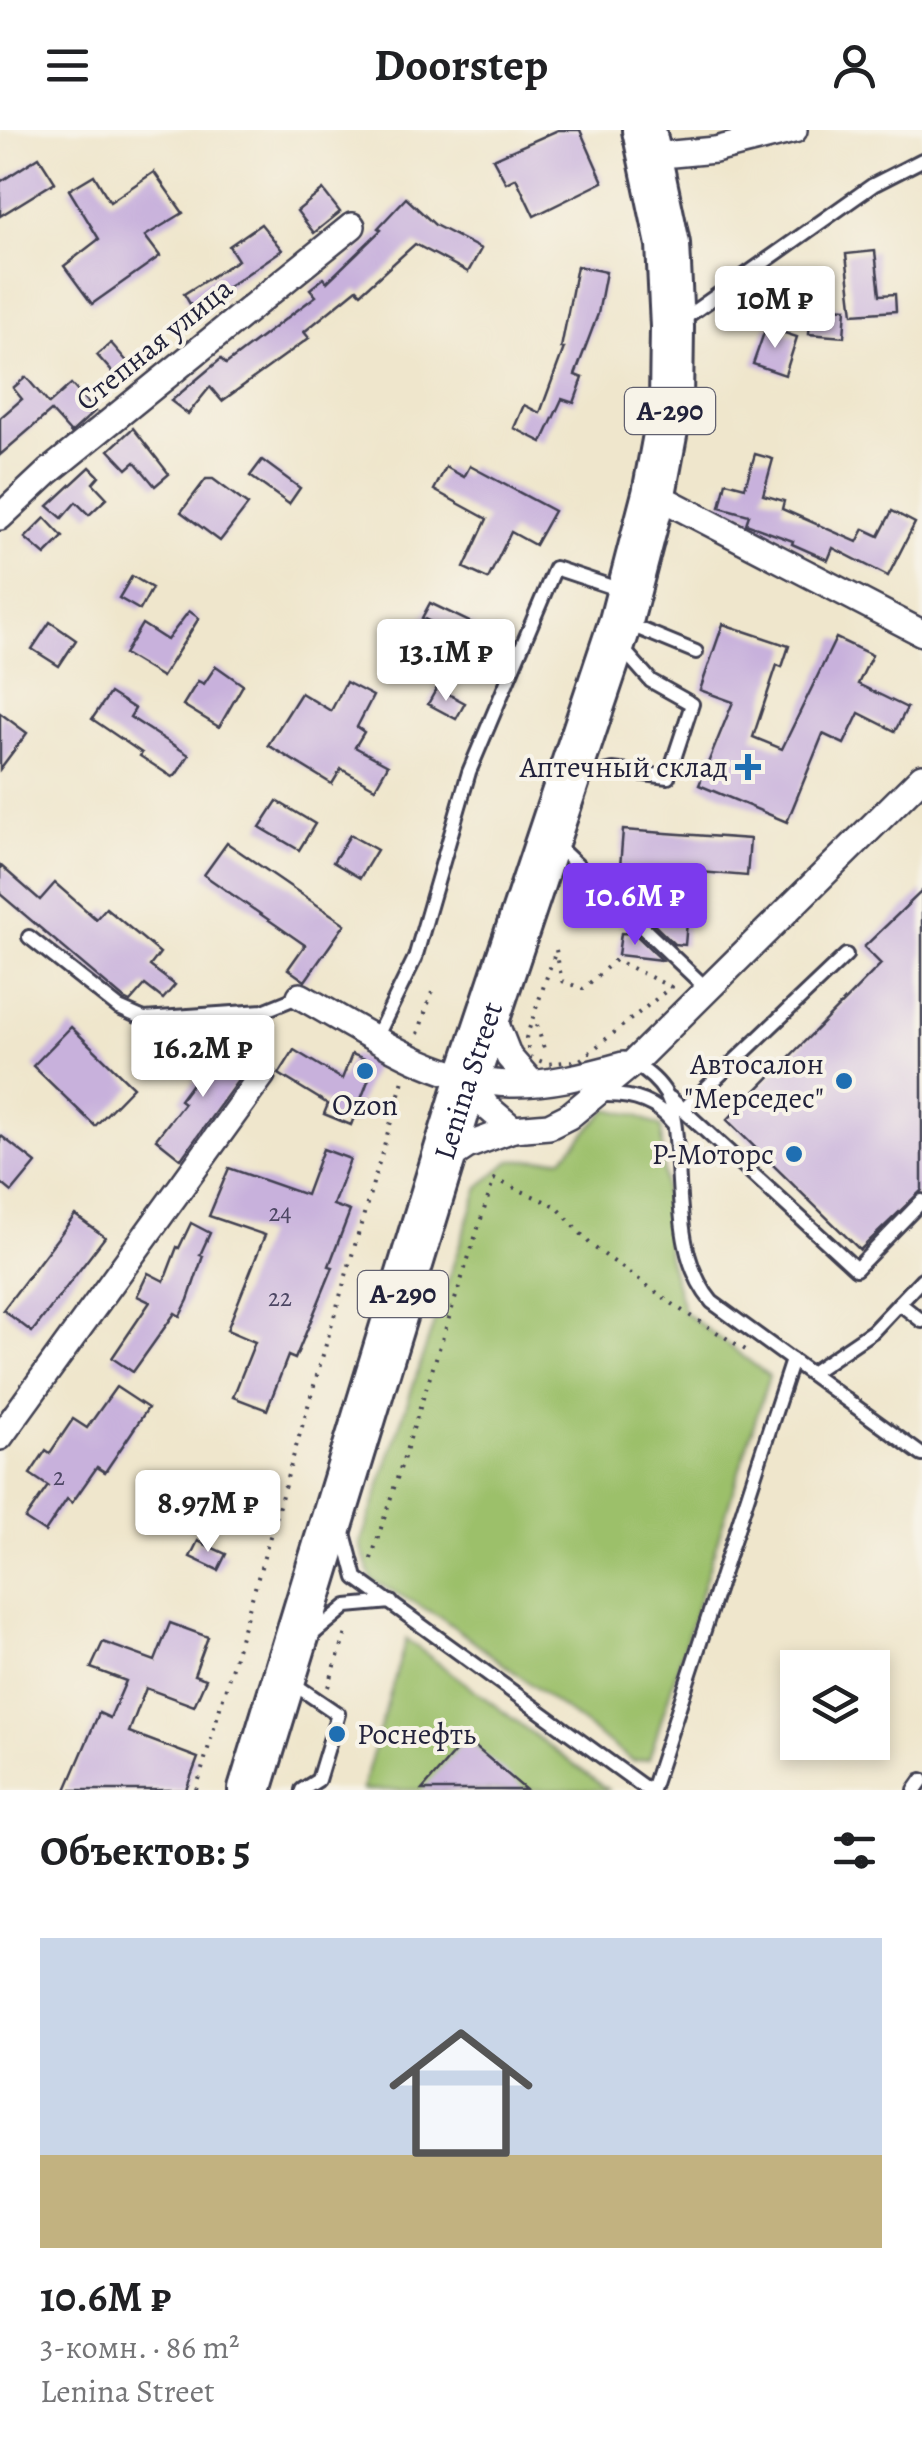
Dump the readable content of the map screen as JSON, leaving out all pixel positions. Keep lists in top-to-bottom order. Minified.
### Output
{"streets":{"highway":["А-290","Lenina Street"],"street":["Степная улица"]},"places":{"health":["Аптечный склад"],"other":["Ozon","Автосалон \"Мерседес\"","Р-Моторс","Роснефть"]},"house_numbers":["24","22","2"],"page":{"header":"Doorstep","price":["10M ₽","13.1M ₽","10.6M ₽","16.2M ₽","8.97M ₽"],"heading":"Объектов: 5","list":[{"name":"10.6M ₽","note":"3-комн. · 86 m² · Lenina Street"}]}}
